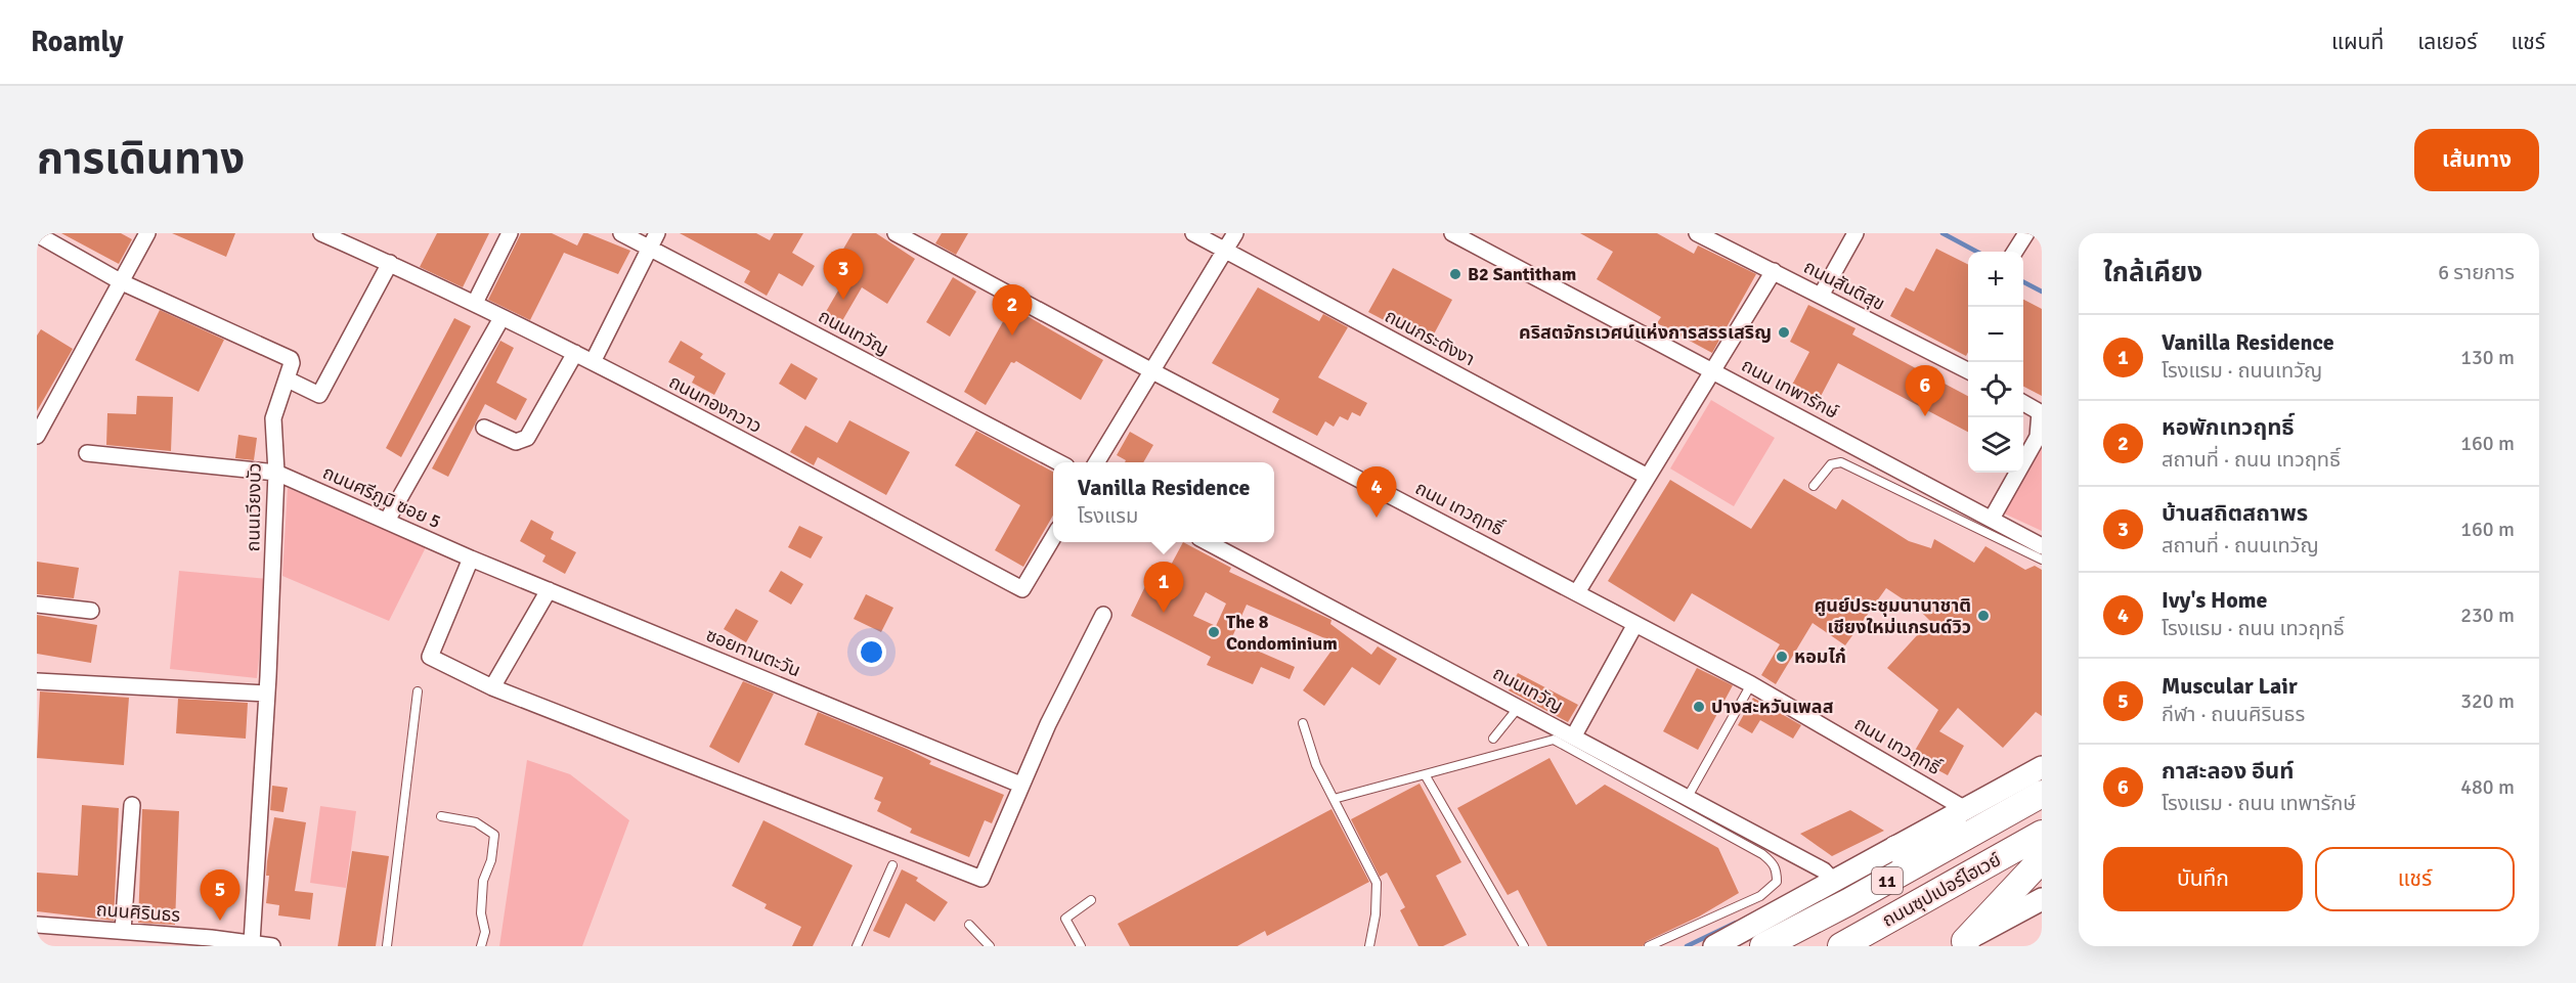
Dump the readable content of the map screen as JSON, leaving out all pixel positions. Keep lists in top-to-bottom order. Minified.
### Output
{"streets":{"highway":["11","ถนนซุปเปอร์ไฮเวย์"],"street":["ถนนสันติสุข","ถนนเทวัญ","ถนนกระดังงา","ถนน เทพารักษ์","ถนนทองกวาว","ถนนศรีภูมิ ซอย 5","ถนนเวียงบัว","ถนน เทวฤทธิ์","ซอยทานตะวัน","ถนนศิรินธร"]},"crossings":[["ถนนศรีภูมิ ซอย 5","ถนนเวียงบัว"],["ถนนศรีภูมิ ซอย 5","ซอยทานตะวัน"],["ถนนเวียงบัว","ถนนศิรินธร"]],"places":["B2 Santitham","คริสตจักรเวศน์แห่งการสรรเสริญ","ศูนย์ประชุมนานาชาติ เชียงใหม่แกรนด์วิว","The 8 Condominium","หอมไก๋","ปางสะหวันเพลส"],"page":{"header":"Roamly","nav":["แผนที่","เลเยอร์","แชร์"],"title":"การเดินทาง","buttons":["เส้นทาง",["บันทึก","แชร์"]],"heading":["ใกล้เคียง","6 รายการ"],"pins":["3","2","6","4","1","5"],"map_buttons":["+","−"],"list":[{"mark":"1","name":"Vanilla Residence","note":"โรงแรม · ถนนเทวัญ","value":"130 m"},{"mark":"2","name":"หอพักเทวฤทธิ์","note":"สถานที่ · ถนน เทวฤทธิ์","value":"160 m"},{"mark":"3","name":"บ้านสถิตสถาพร","note":"สถานที่ · ถนนเทวัญ","value":"160 m"},{"mark":"4","name":"Ivy's Home","note":"โรงแรม · ถนน เทวฤทธิ์","value":"230 m"},{"mark":"5","name":"Muscular Lair","note":"กีฬา · ถนนศิรินธร","value":"320 m"},{"mark":"6","name":"กาสะลอง อีนท์","note":"โรงแรม · ถนน เทพารักษ์","value":"480 m"}],"popup":["Vanilla Residence","โรงแรม"]}}
